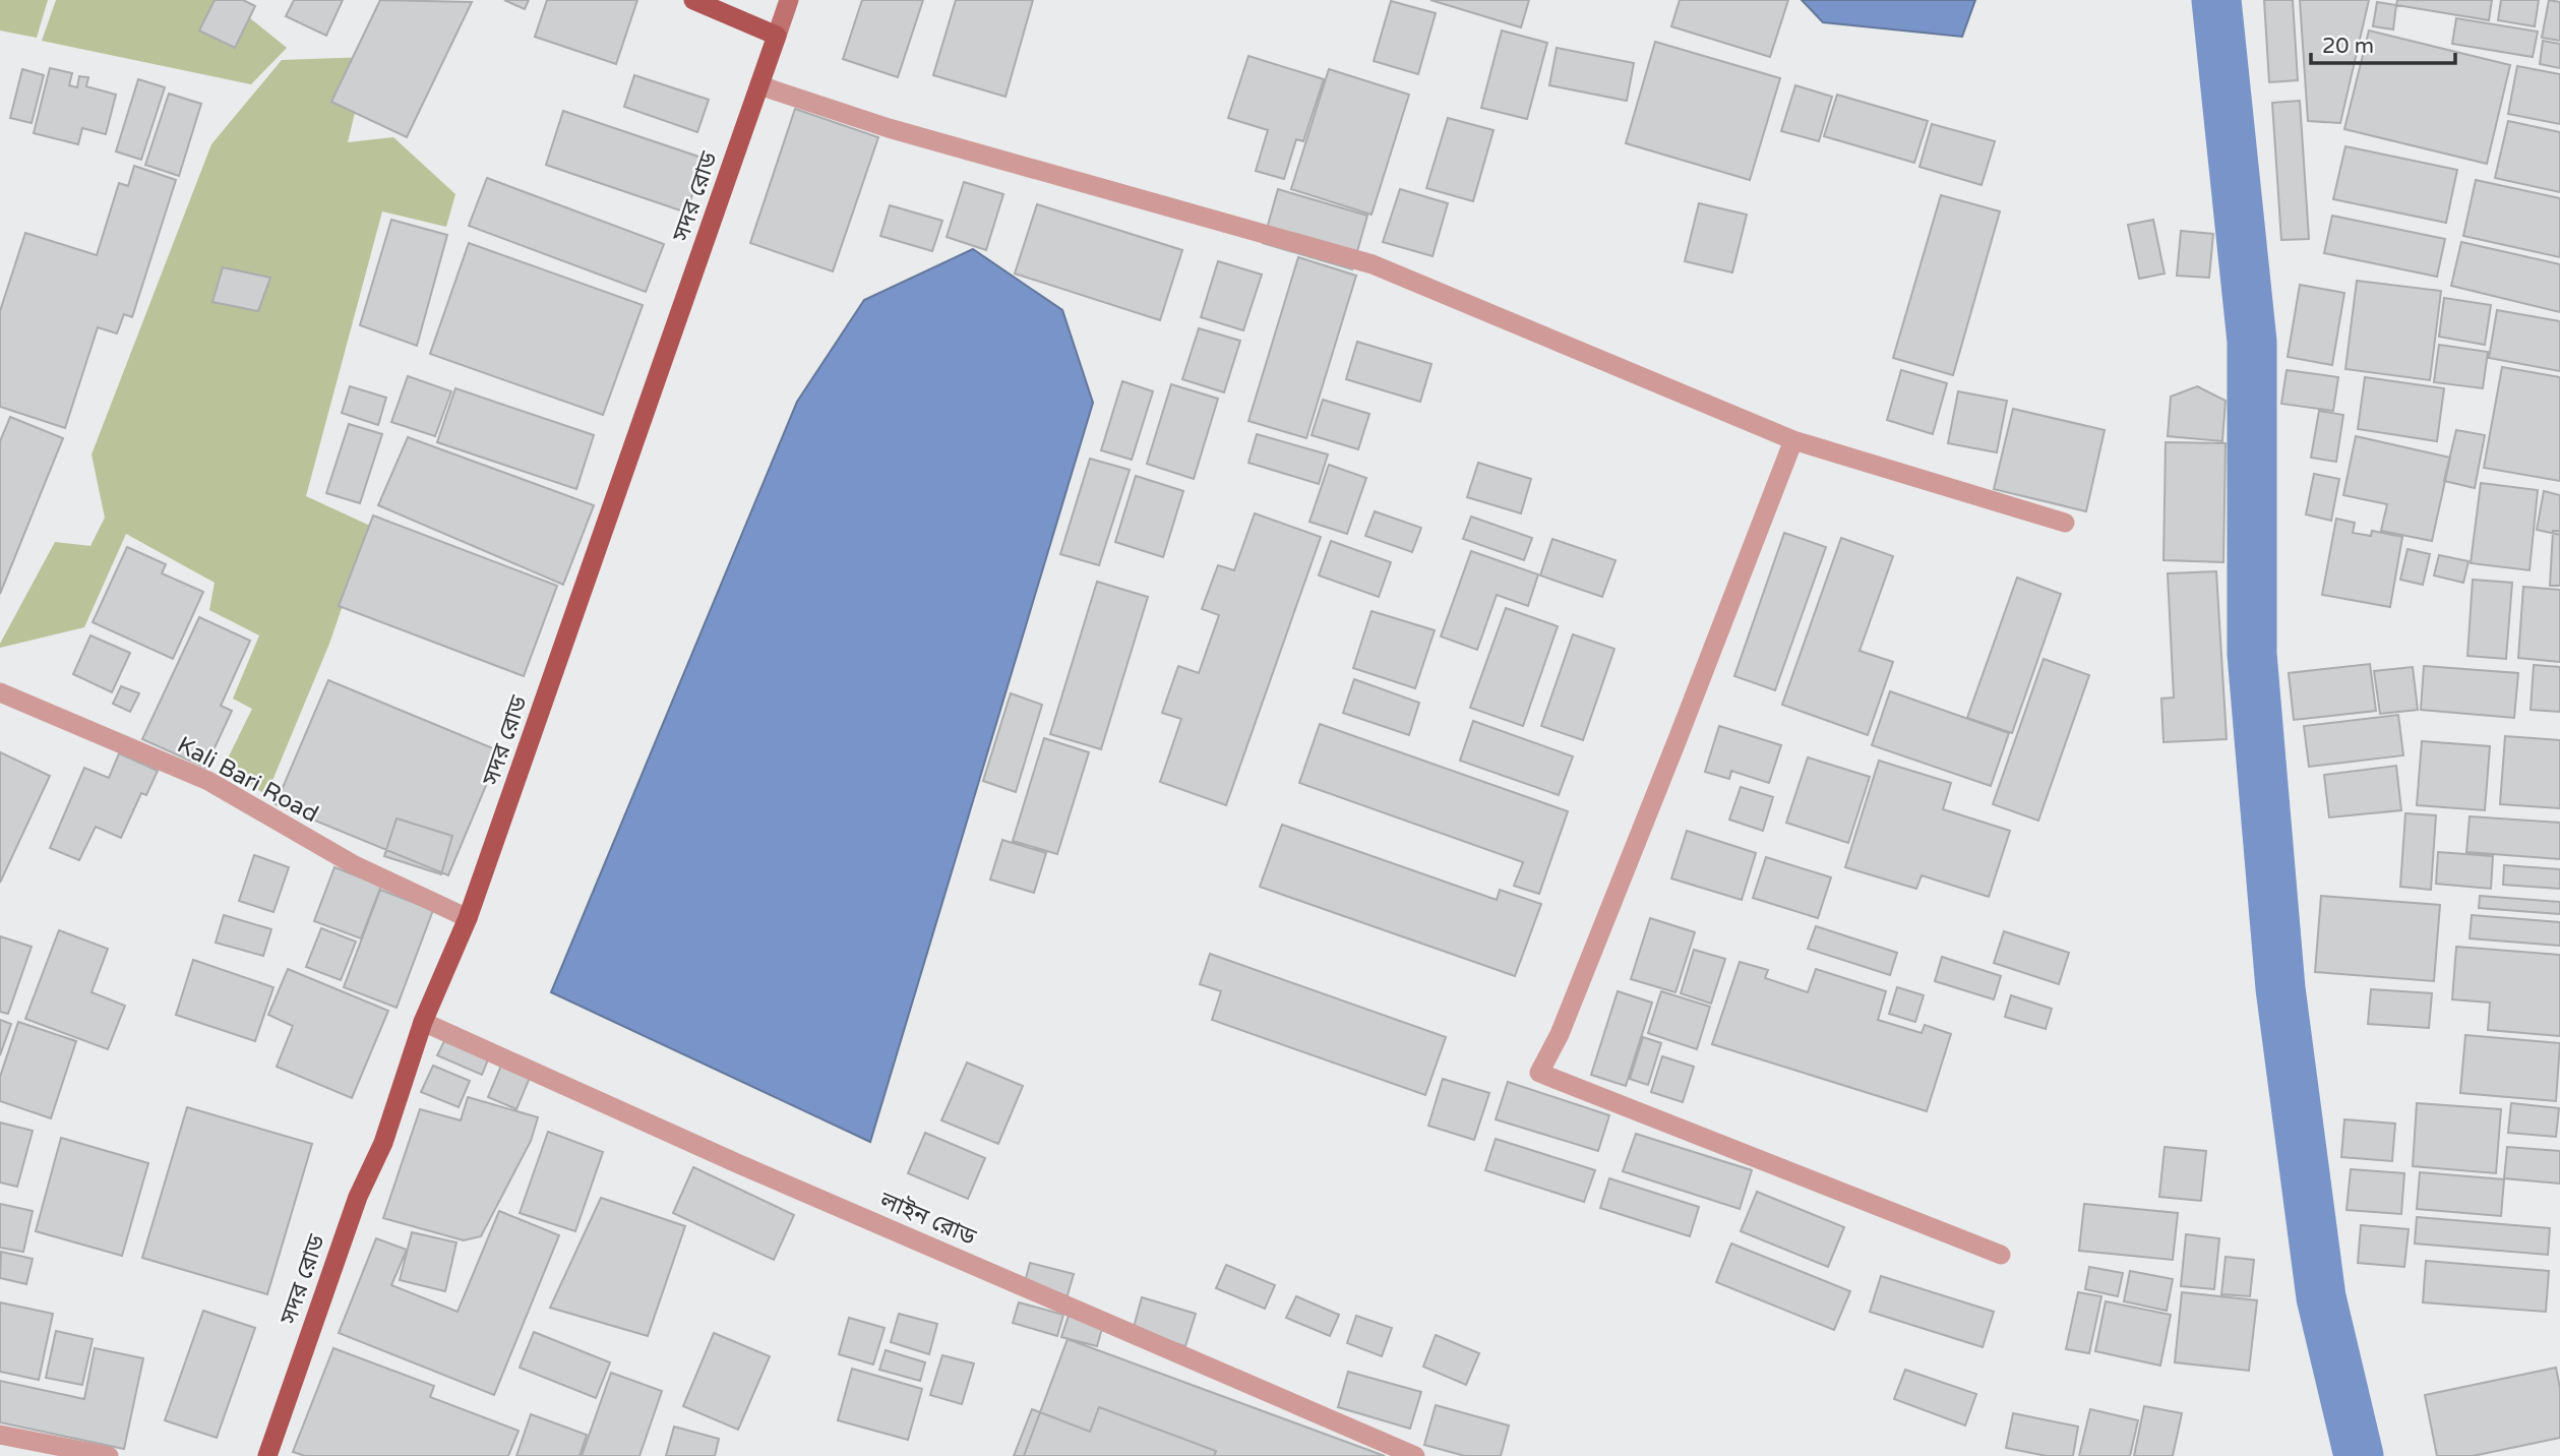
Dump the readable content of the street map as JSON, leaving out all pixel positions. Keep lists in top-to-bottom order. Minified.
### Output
{"streets":{"main road":["সদর রোড"],"street":["Kali Bari Road","লাইন রোড"]},"crossings":[["সদর রোড","Kali Bari Road"],["সদর রোড","লাইন রোড"]],"scale_bar":"20 m"}
